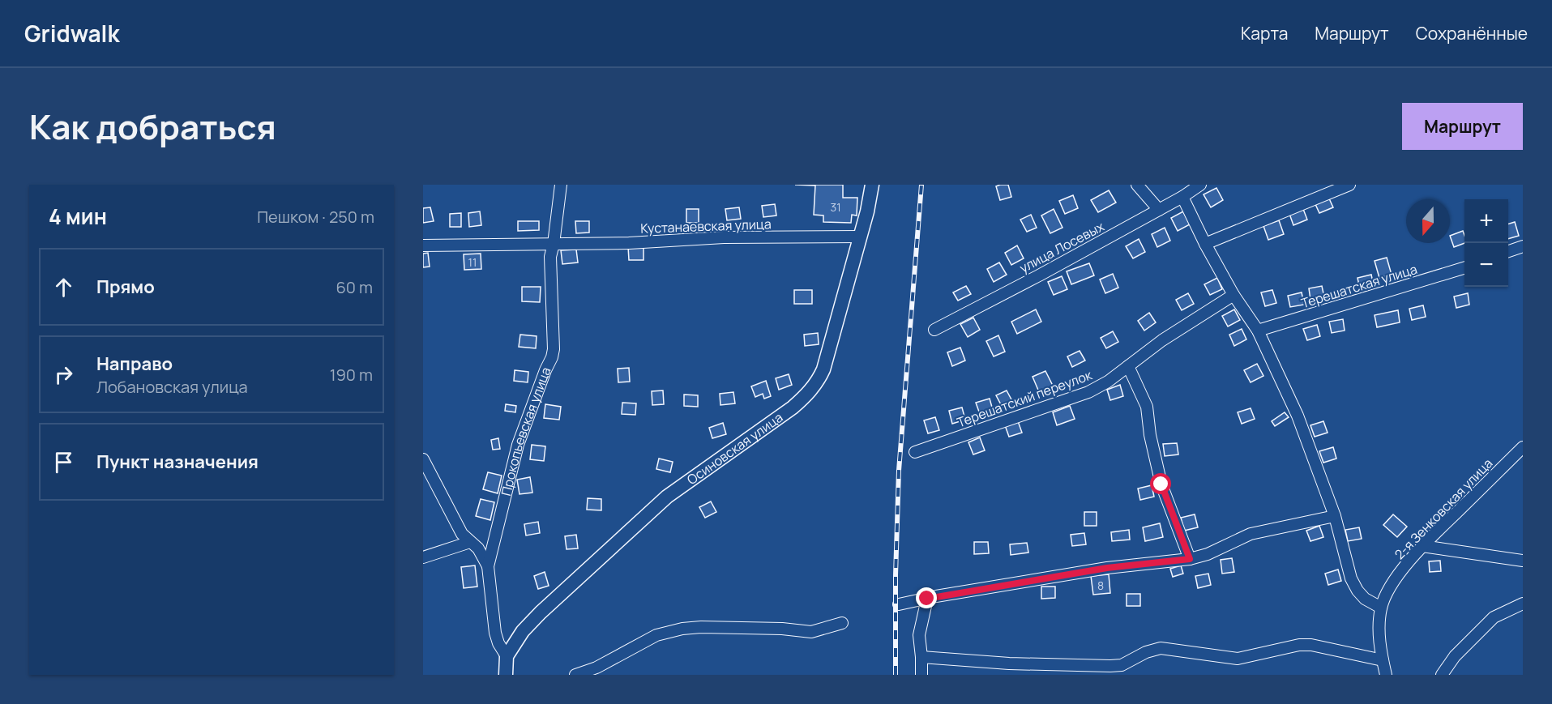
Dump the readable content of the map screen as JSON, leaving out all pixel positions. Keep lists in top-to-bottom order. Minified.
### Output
{"streets":{"main road":["Прокопьевская улица","Осиновская улица"],"street":["Кустанаевская улица","улица Лосевых","Терешатская улица","Терешатский переулок","2-я Зенковская улица"]},"crossings":[["Кустанаевская улица","Прокопьевская улица"],["Кустанаевская улица","Осиновская улица"],["Прокопьевская улица","Осиновская улица"]],"house_numbers":["31","11","8"],"north":"bottom","page":{"header":"Gridwalk","nav":["Карта","Маршрут","Сохранённые"],"title":"Как добраться","buttons":"Маршрут","heading":["4 мин","Пешком · 250 m"],"map_buttons":["+","−"],"list":[["Прямо","60 m"],["Направо","Лобановская улица","190 m"],"Пункт назначения"]}}
